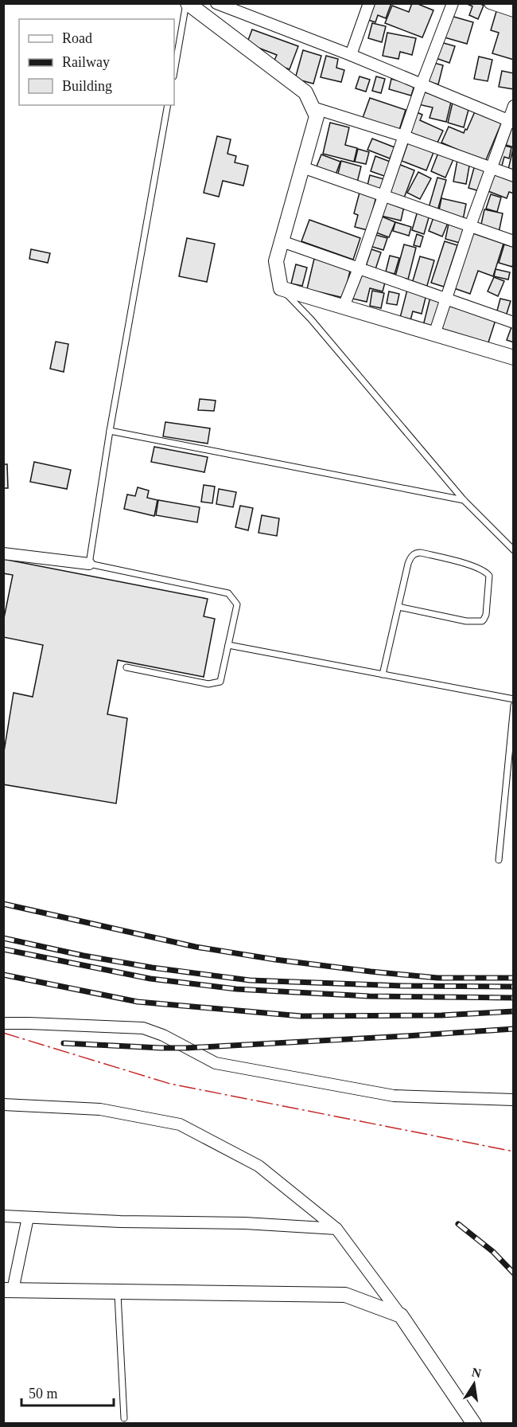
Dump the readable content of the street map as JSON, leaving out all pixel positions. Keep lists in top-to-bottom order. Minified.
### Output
{"legend":["Road","Railway","Building"],"scale_bar":"50 m","north":"top"}
